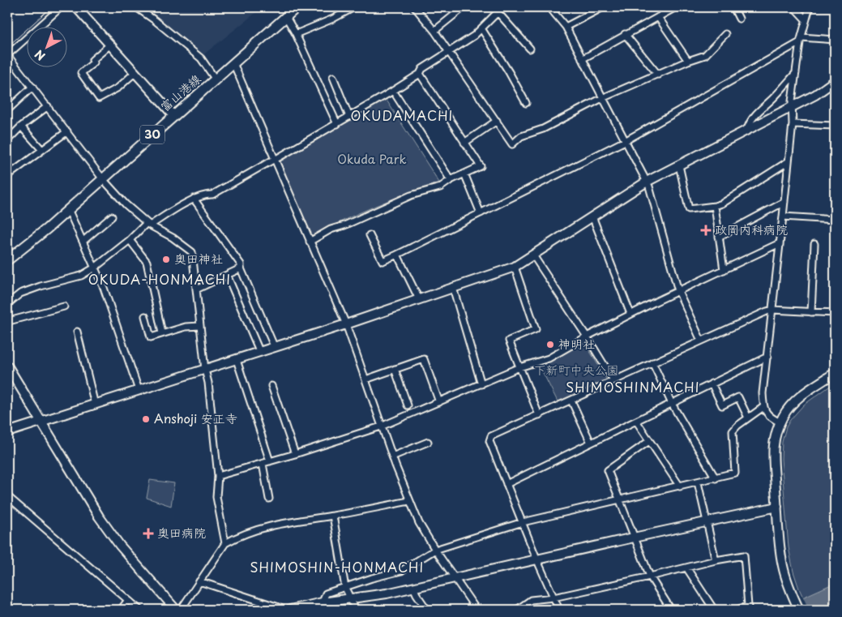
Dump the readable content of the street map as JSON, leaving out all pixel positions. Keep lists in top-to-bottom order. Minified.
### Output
{"streets":{"main road":["富山港線","30"]},"districts":["OKUDAMACHI","OKUDA-HONMACHI","SHIMOSHINMACHI","SHIMOSHIN-HONMACHI"],"parks":["Okuda Park","下新町中央公園"],"places":{"health":["政岡内科病院","奥田病院"],"other":["奥田神社","神明社","Anshoji 安正寺"]},"north":"bottom left"}
